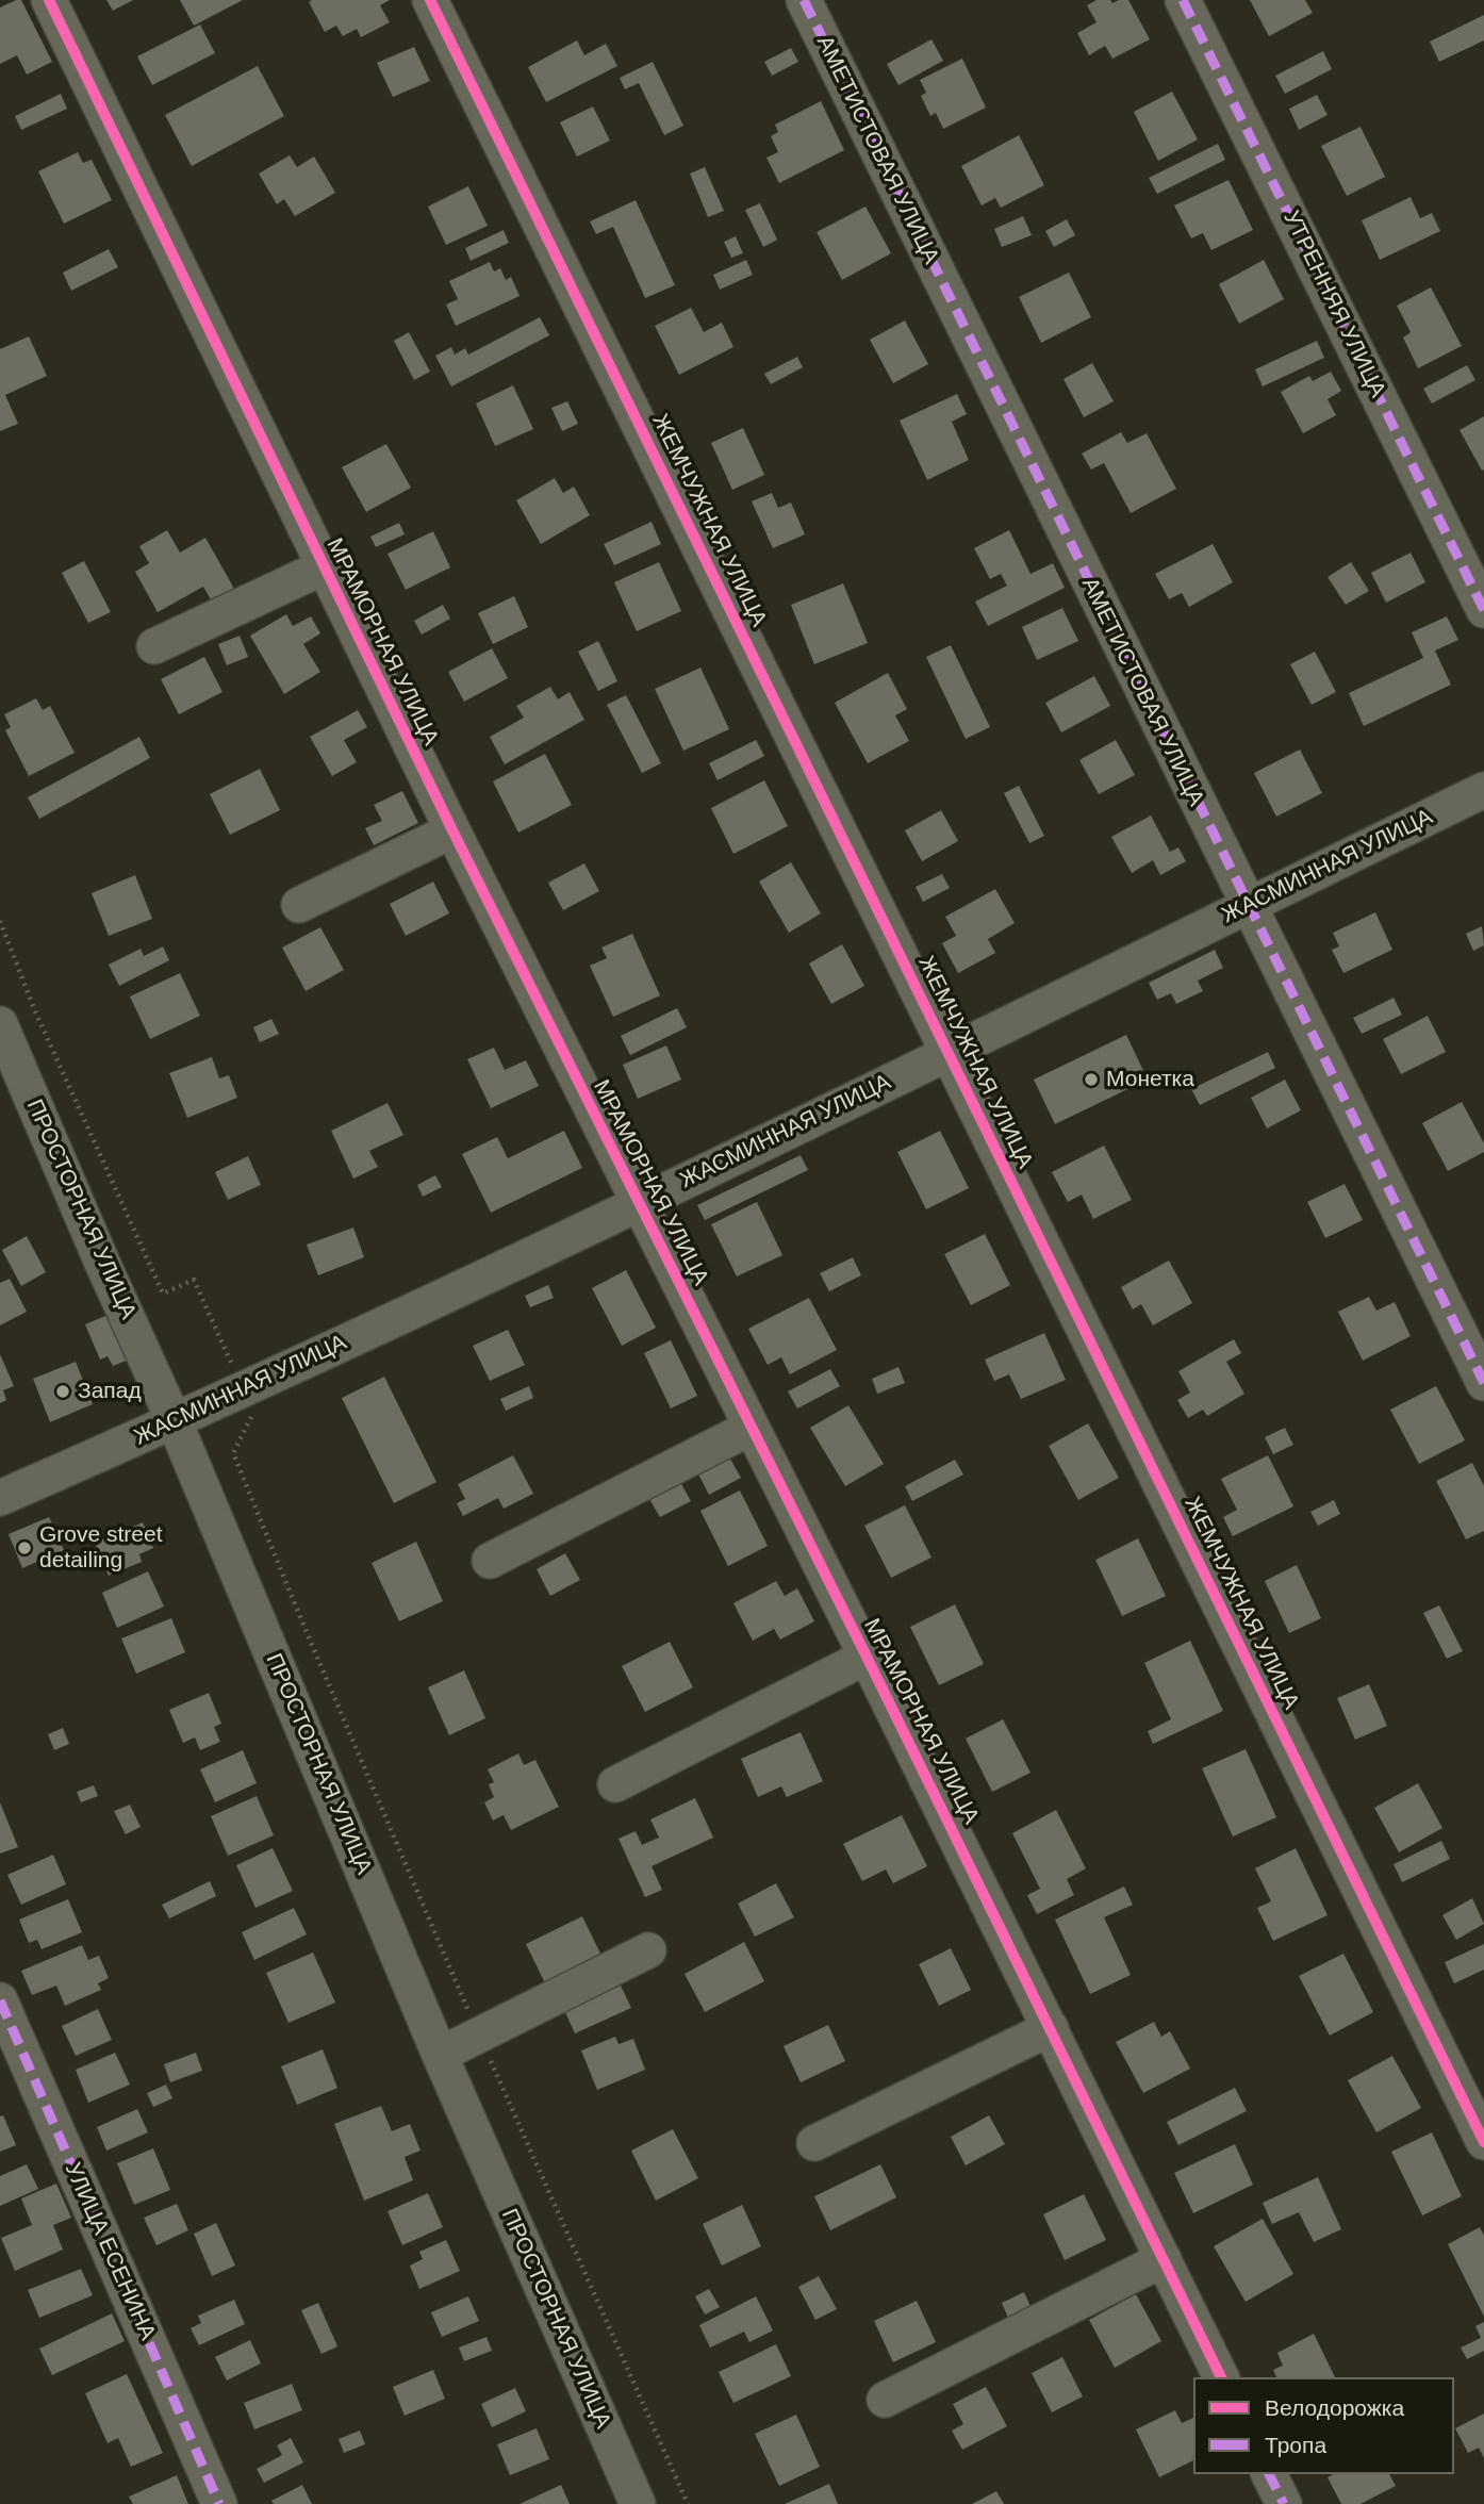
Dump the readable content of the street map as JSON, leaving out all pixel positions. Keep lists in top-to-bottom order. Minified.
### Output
{"streets":{"street":["АМЕТИСТОВАЯ УЛИЦА","УТРЕННЯЯ УЛИЦА","ЖЕМЧУЖНАЯ УЛИЦА","МРАМОРНАЯ УЛИЦА","ЖАСМИННАЯ УЛИЦА","ПРОСТОРНАЯ УЛИЦА","УЛИЦА ЕСЕНИНА"]},"crossings":[["АМЕТИСТОВАЯ УЛИЦА","ЖАСМИННАЯ УЛИЦА"],["ЖЕМЧУЖНАЯ УЛИЦА","ЖАСМИННАЯ УЛИЦА"],["МРАМОРНАЯ УЛИЦА","ЖАСМИННАЯ УЛИЦА"],["ЖАСМИННАЯ УЛИЦА","ПРОСТОРНАЯ УЛИЦА"]],"places":["Монетка","Запад","Grove street detailing"],"legend":["Велодорожка","Тропа"]}
